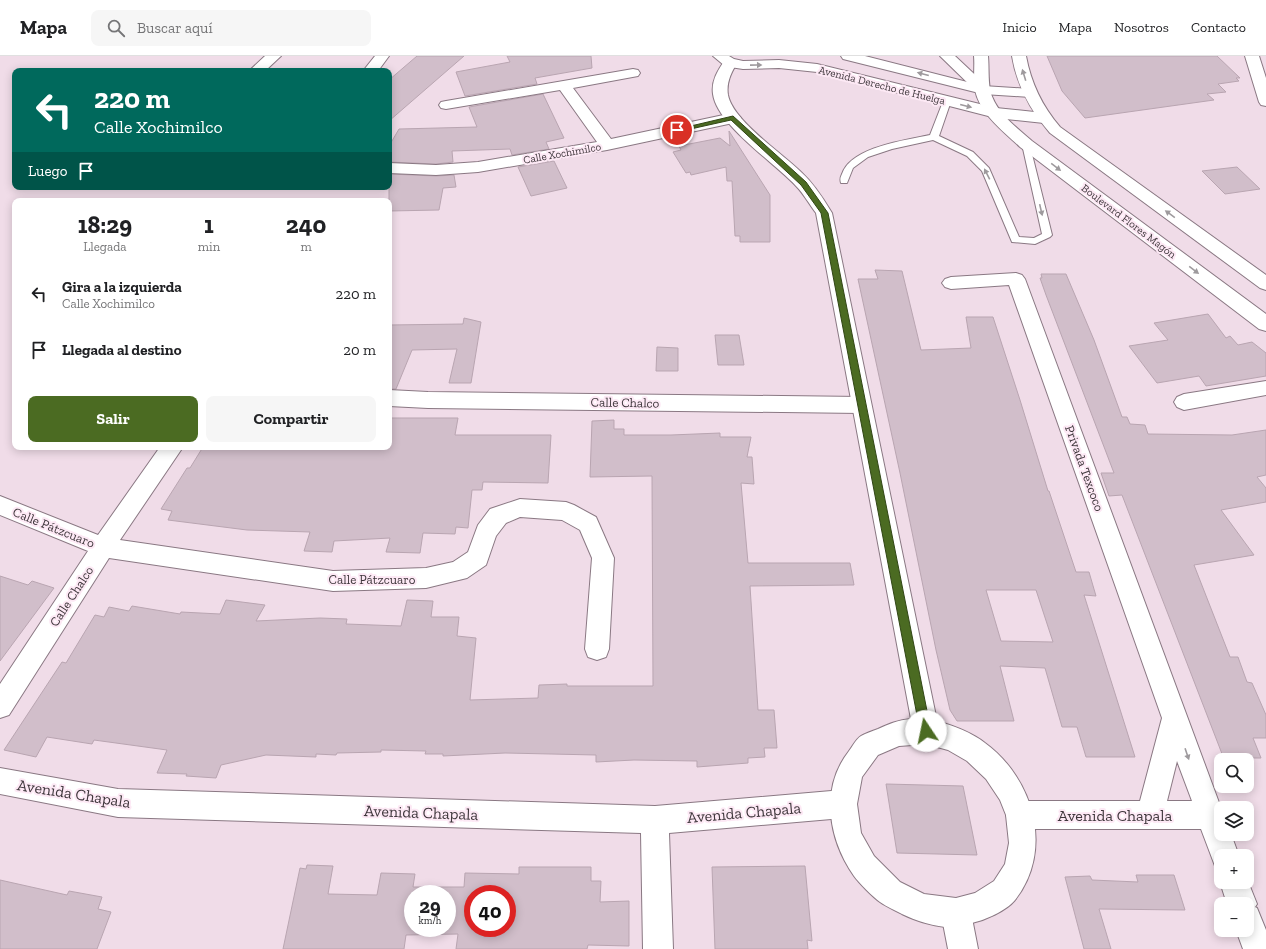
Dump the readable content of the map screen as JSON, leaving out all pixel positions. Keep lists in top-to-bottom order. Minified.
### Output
{"streets":{"street":["Avenida Derecho de Huelga","Calle Xochimilco","Boulevard Flores Magón","Calle Chalco","Privada Texcoco","Calle Pátzcuaro","Avenida Chapala"]},"crossings":[["Avenida Derecho de Huelga","Boulevard Flores Magón"],["Calle Chalco","Calle Pátzcuaro"],["Privada Texcoco","Avenida Chapala"]],"page":{"header":"Mapa","search":"Buscar aquí","nav":["Inicio","Mapa","Nosotros","Contacto"],"turn":["220 m","Calle Xochimilco"],"then":"Luego","eta":["18:29","Llegada","1","min","240","m"],"list":[{"name":"Gira a la izquierda","note":"Calle Xochimilco","value":"220 m"},{"name":"Llegada al destino","value":"20 m"}],"buttons":["Salir","Compartir"],"map_buttons":["+","−"],"speed":"29 km/h","limit":"40"}}
